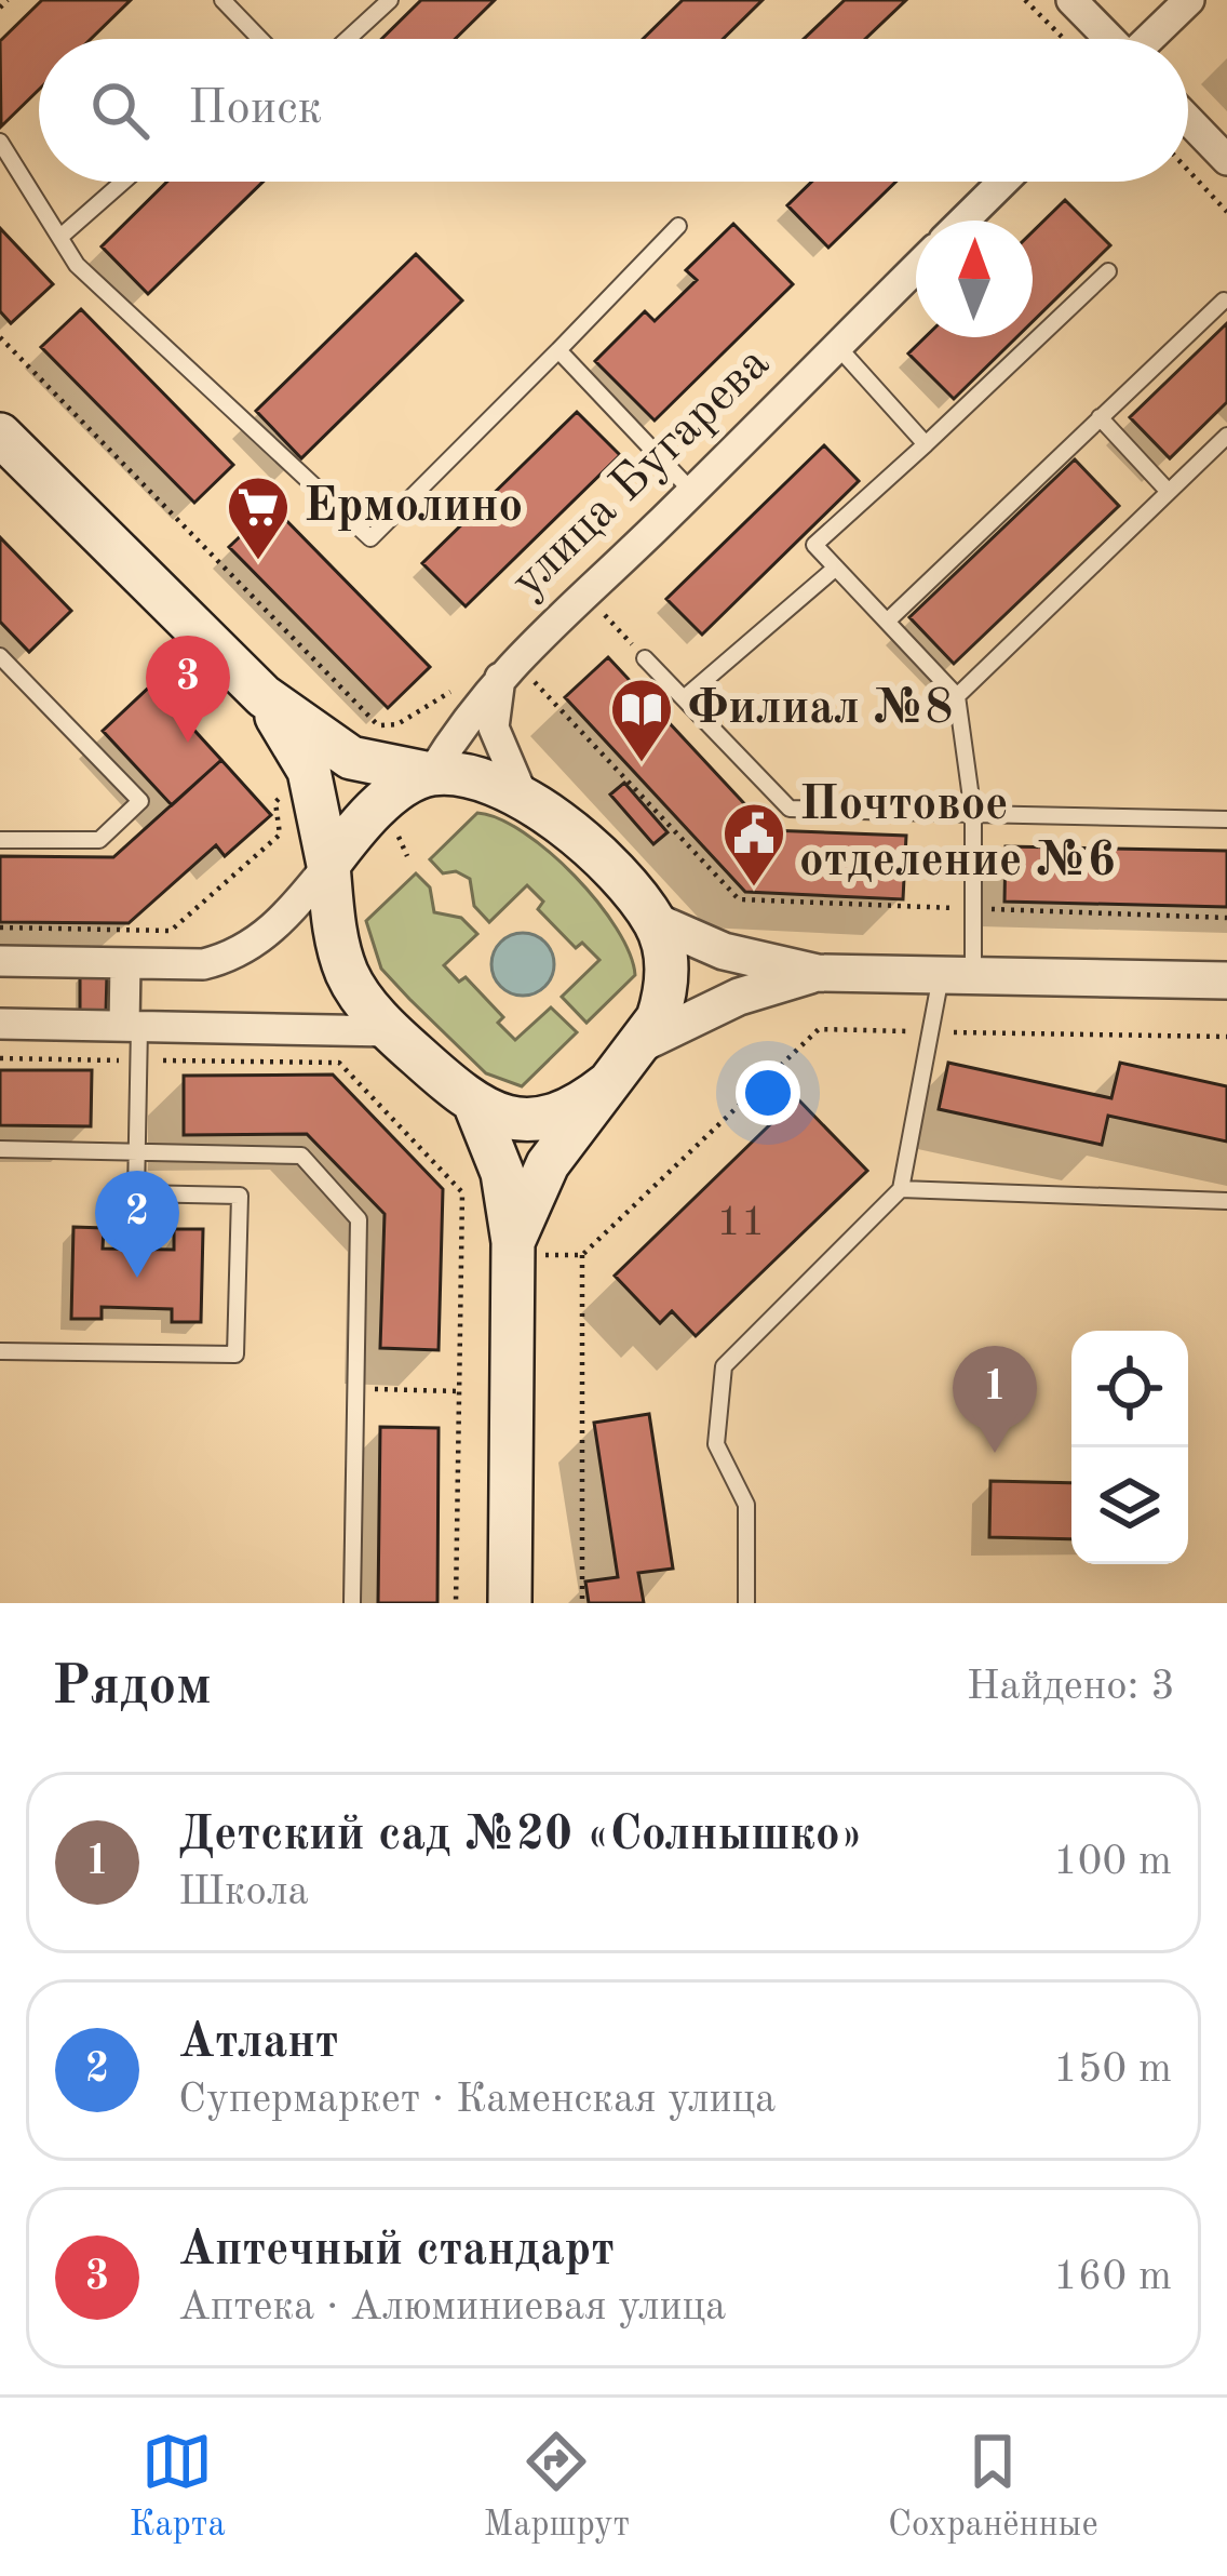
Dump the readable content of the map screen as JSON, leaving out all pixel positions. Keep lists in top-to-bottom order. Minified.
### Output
{"streets":{"street":["улица Бугарева"]},"places":{"supermarket":["Ермолино"],"library":["Филиал №8"],"public building":["Почтовое отделение №6"]},"house_numbers":["11"],"north":"top","page":{"search":"Поиск","pins":["3","2","1"],"heading":["Рядом","Найдено: 3"],"list":[{"mark":"1","name":"Детский сад №20 «Солнышко»","note":"Школа","value":"100 m"},{"mark":"2","name":"Атлант","note":"Супермаркет · Каменская улица","value":"150 m"},{"mark":"3","name":"Аптечный стандарт","note":"Аптека · Алюминиевая улица","value":"160 m"}],"nav":["Карта","Маршрут","Сохранённые"]}}
